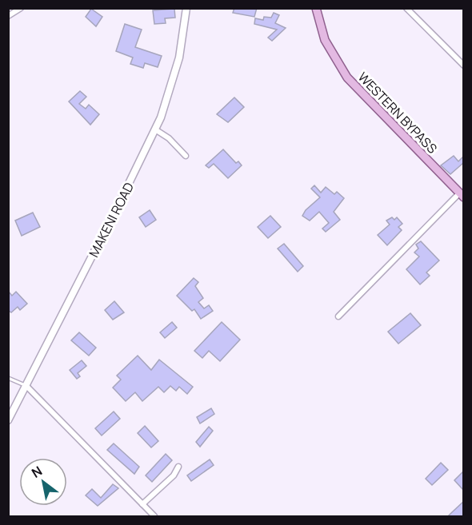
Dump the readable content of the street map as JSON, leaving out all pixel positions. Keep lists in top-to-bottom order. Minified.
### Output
{"streets":{"main road":["WESTERN BYPASS","MAKENI ROAD"]},"north":"top left"}
